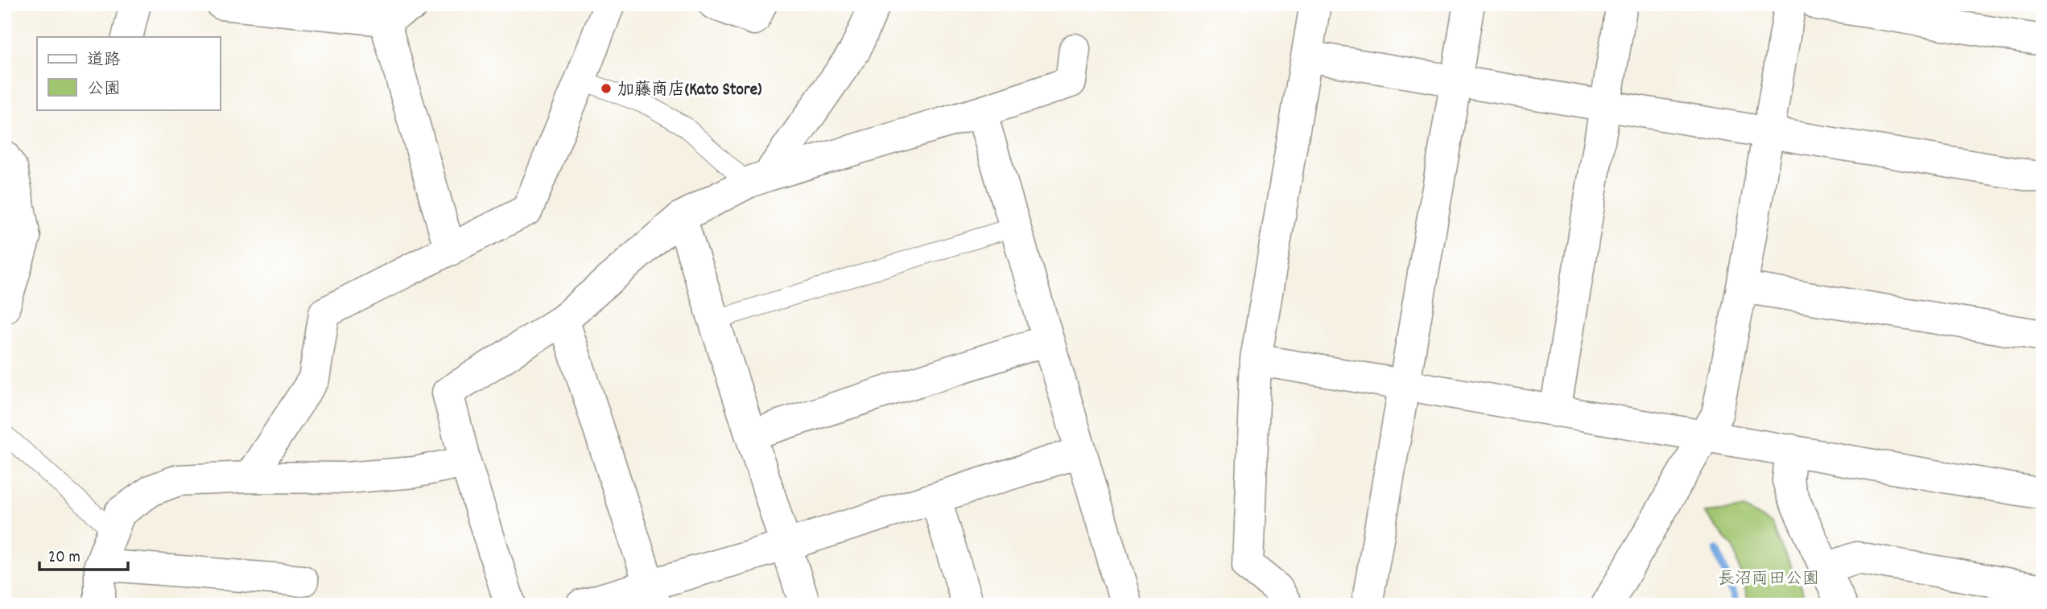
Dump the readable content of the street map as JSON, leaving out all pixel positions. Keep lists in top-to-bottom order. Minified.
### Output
{"parks":["長沼両田公園"],"places":["加藤商店(Kato Store)"],"legend":["道路","公園"],"scale_bar":"20 m"}
